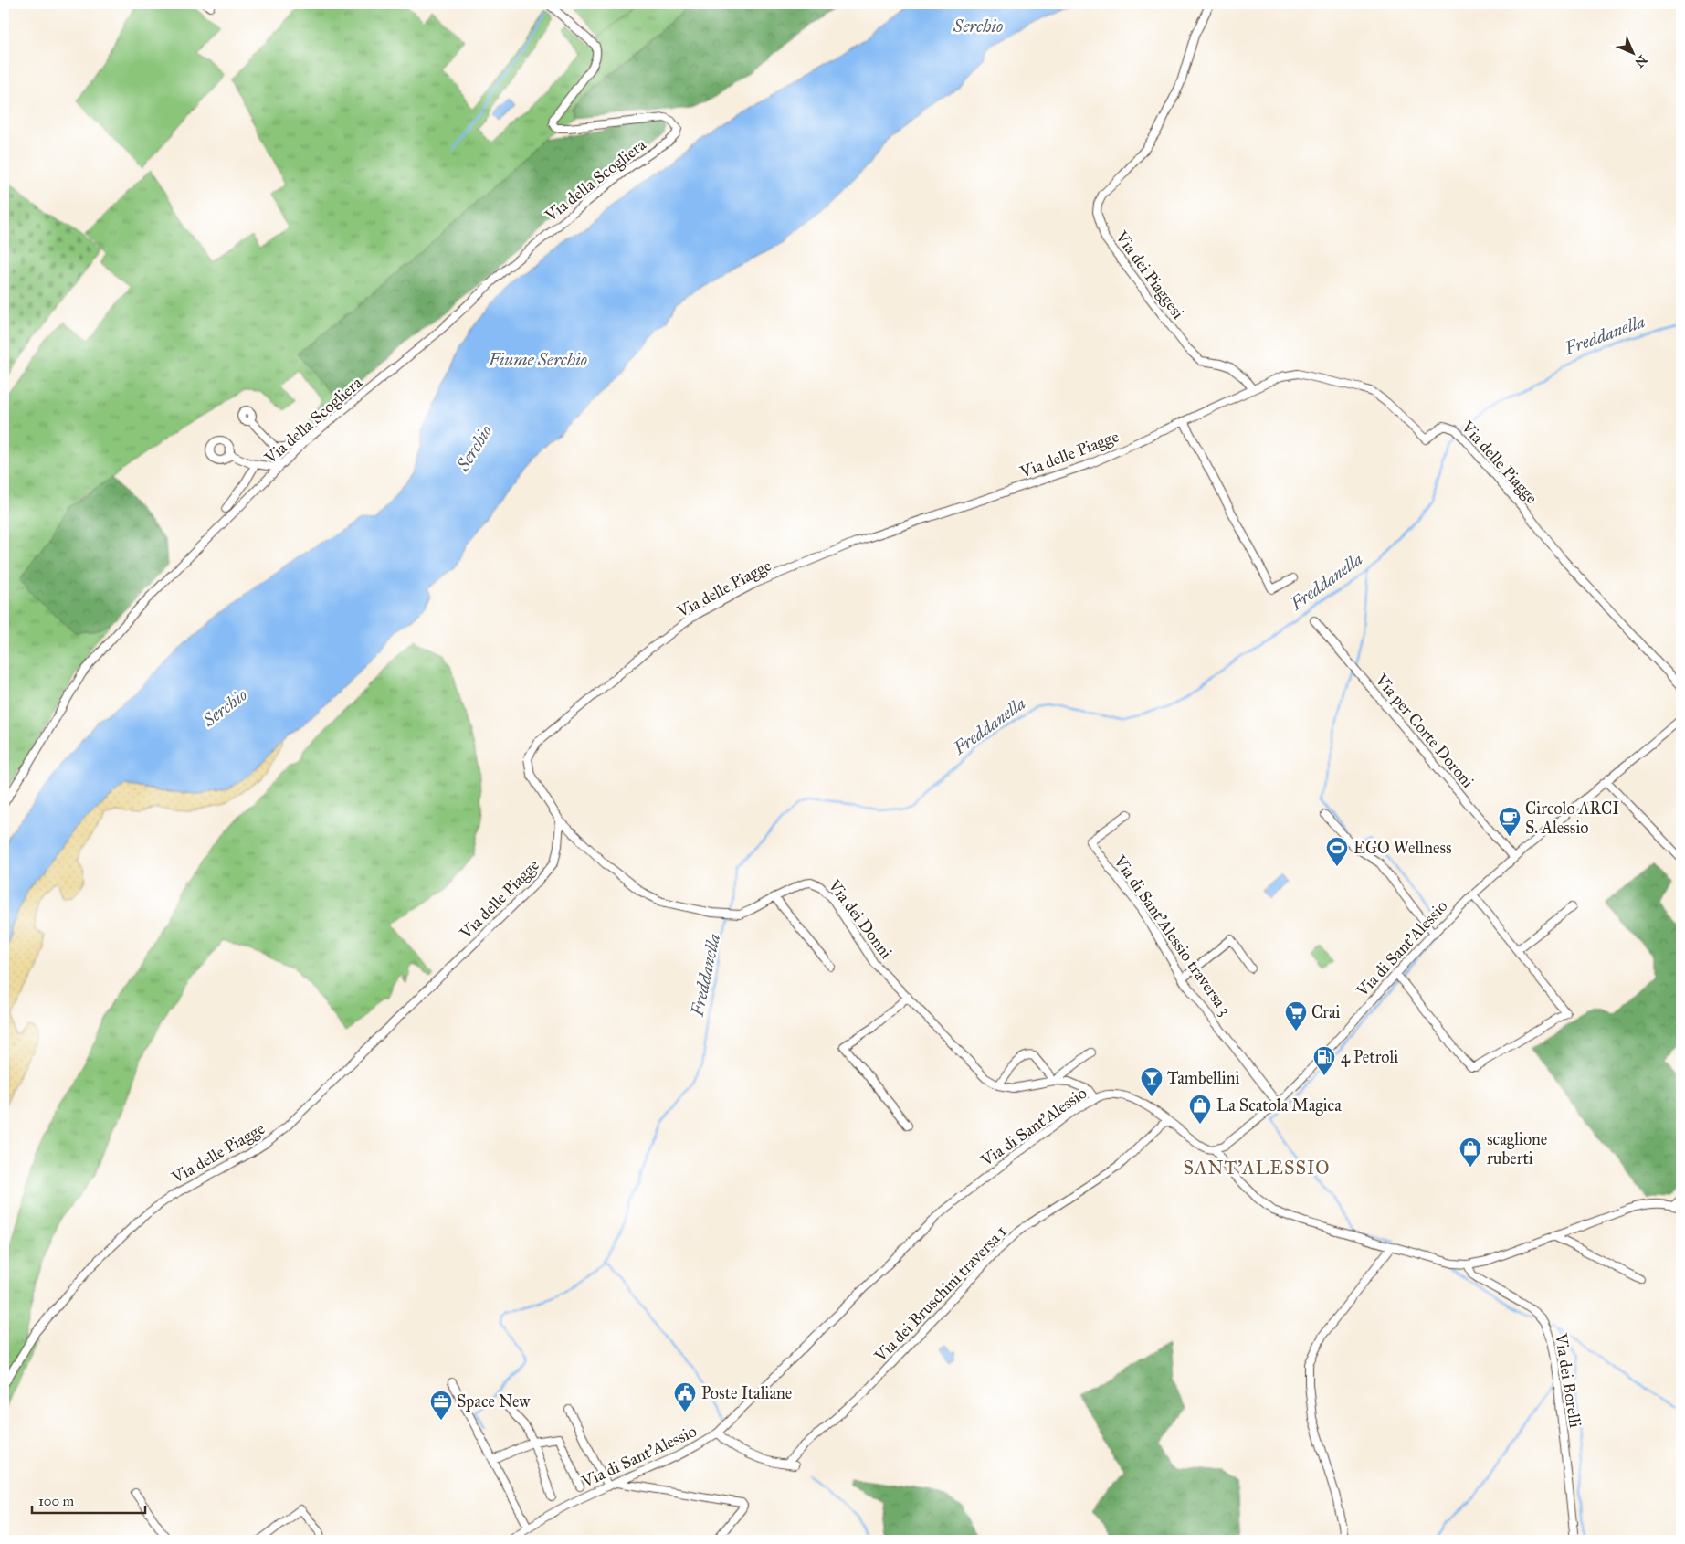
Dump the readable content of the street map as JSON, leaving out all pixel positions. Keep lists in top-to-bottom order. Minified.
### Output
{"streets":{"street":["Via della Scogliera","Via dei Piaggesi","Via delle Piagge","Via per Corte Doroni","Via dei Donni","Via di Sant'Alessio traversa 3","Via di Sant'Alessio","Via dei Bruschini traversa 1","Via dei Borelli"]},"crossings":[["Via dei Piaggesi","Via delle Piagge"],["Via delle Piagge","Via dei Donni"],["Via per Corte Doroni","Via di Sant'Alessio"],["Via di Sant'Alessio traversa 3","Via di Sant'Alessio"],["Via di Sant'Alessio","Via dei Bruschini traversa 1"]],"districts":["SANT'ALESSIO"],"water":["Serchio","Freddanella","Fiume Serchio"],"places":{"cafe":["Circolo ARCI S. Alessio"],"sports":["EGO Wellness"],"supermarket":["Crai"],"fuel station":["4 Petroli"],"bar":["Tambellini"],"shop":["La Scatola Magica","scaglione ruberti"],"public building":["Poste Italiane"],"office":["Space New"]},"scale_bar":"100 m","north":"bottom right"}
